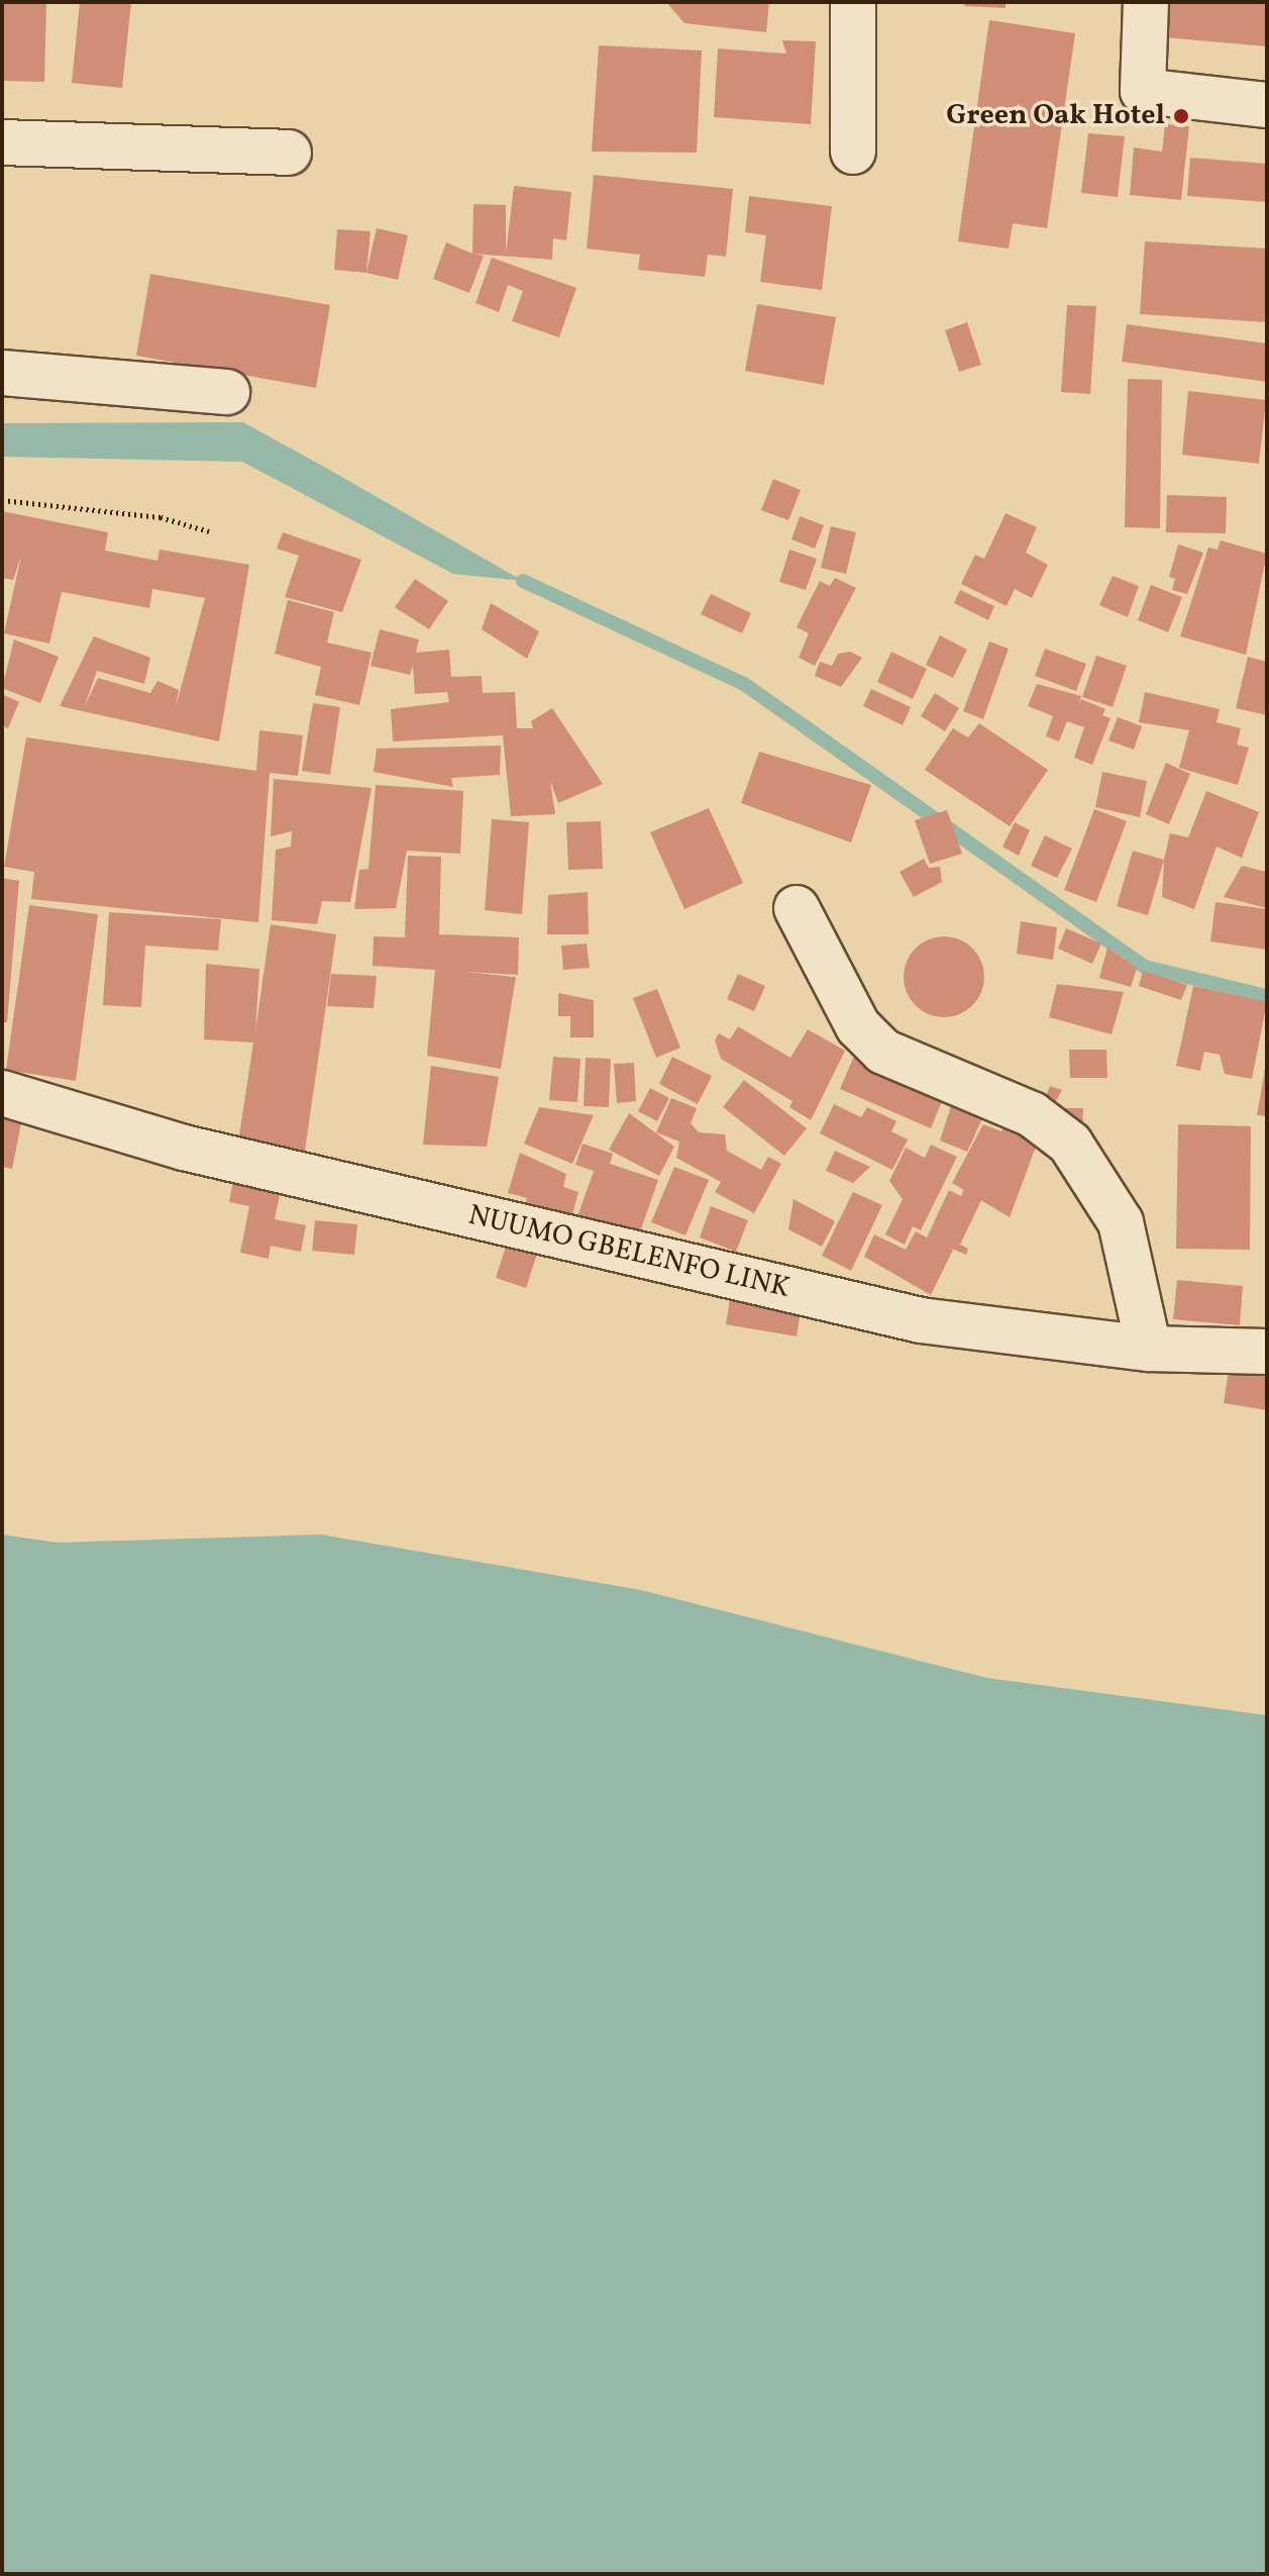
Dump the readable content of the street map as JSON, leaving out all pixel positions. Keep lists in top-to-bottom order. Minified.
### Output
{"streets":{"street":["NUUMO GBELENFO LINK"]},"places":["Green Oak Hotel"]}
